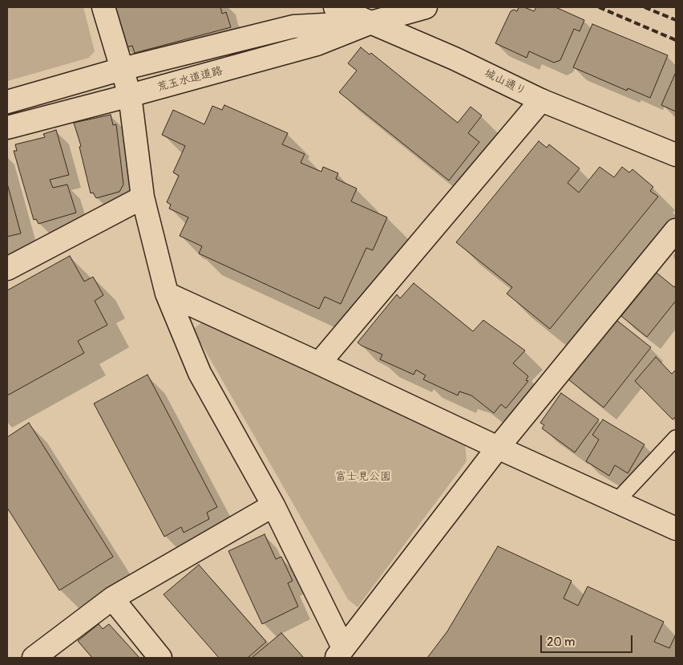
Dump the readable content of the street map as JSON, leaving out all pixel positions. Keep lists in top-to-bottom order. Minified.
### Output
{"streets":{"street":["荒玉水道道路","城山通り"]},"crossings":[["荒玉水道道路","城山通り"]],"parks":["富士見公園"],"scale_bar":"20 m"}
